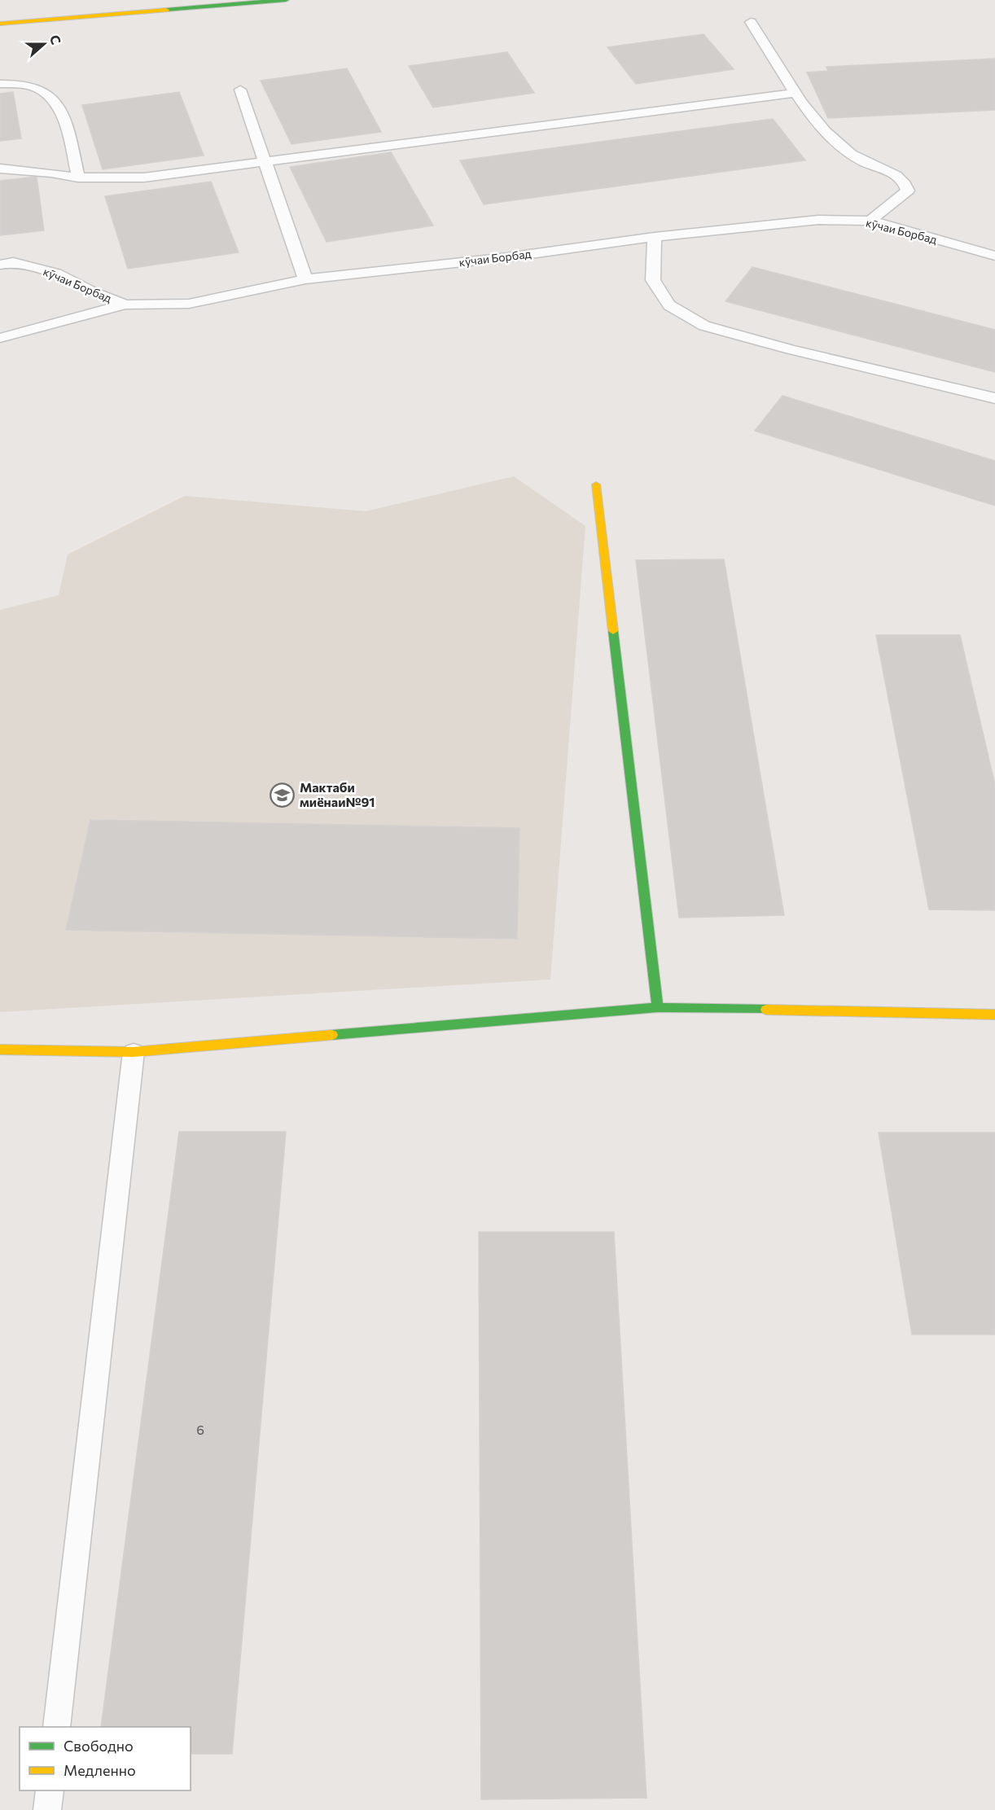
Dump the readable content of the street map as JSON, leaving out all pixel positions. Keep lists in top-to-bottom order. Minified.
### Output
{"streets":{"lane":["кӯчаи Борбад"]},"places":{"school or university":["Мактаби миёнаи№91"]},"house_numbers":["6"],"legend":["Свободно","Медленно"],"north":"right"}
